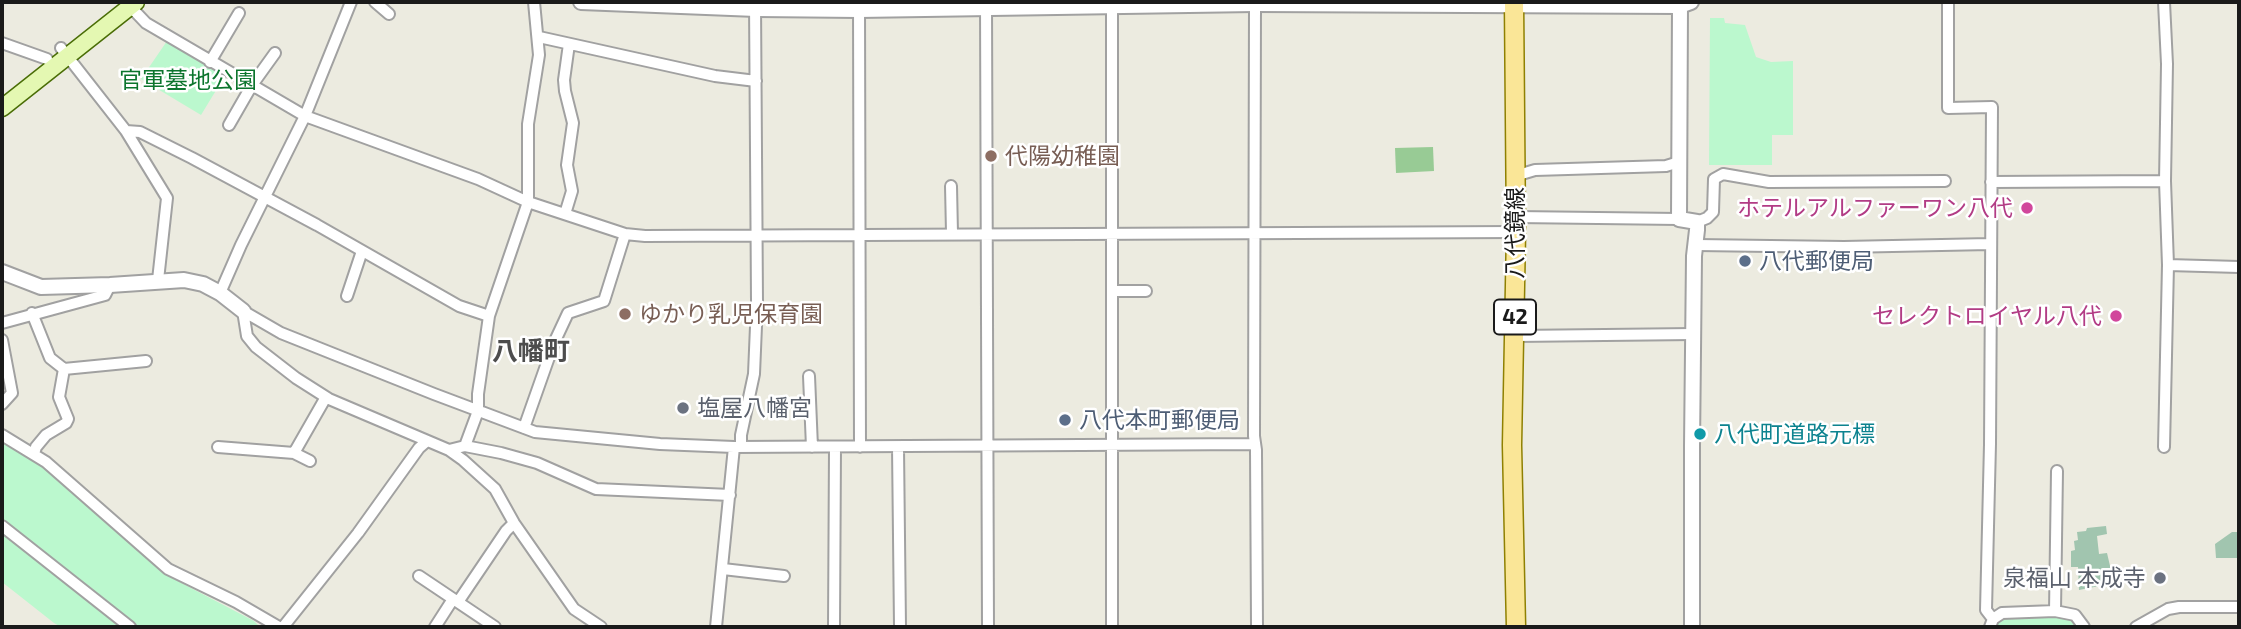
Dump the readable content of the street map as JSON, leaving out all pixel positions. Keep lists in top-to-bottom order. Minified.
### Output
{"streets":{"main road":["八代鏡線","42"]},"districts":["八幡町"],"parks":["官軍墓地公園"],"places":["代陽幼稚園","ホテルアルファーワン八代","八代郵便局","ゆかり乳児保育園","セレクトロイヤル八代","塩屋八幡宮","八代本町郵便局","八代町道路元標","泉福山 本成寺"]}
